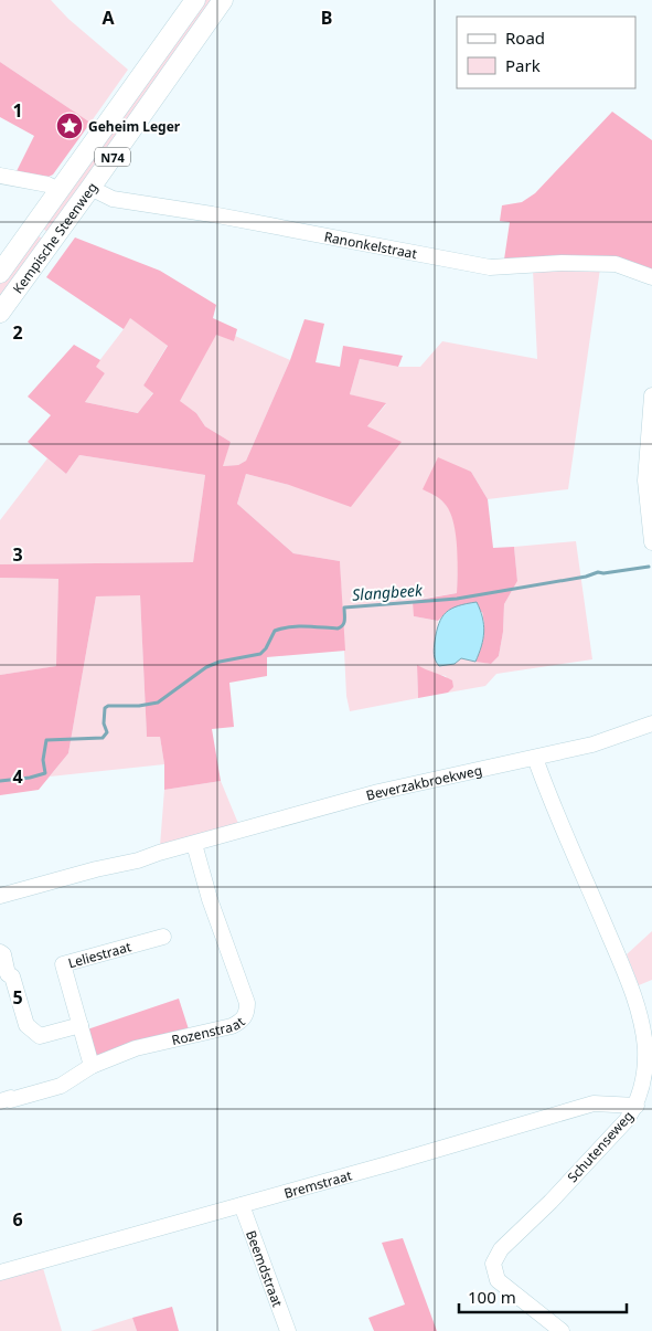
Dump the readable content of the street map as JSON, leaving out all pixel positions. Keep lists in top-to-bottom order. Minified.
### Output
{"streets":{"main road":["N74","Kempische Steenweg"],"street":["Ranonkelstraat","Beverzakbroekweg","Leliestraat","Rozenstraat","Schutenseweg","Bremstraat","Beemdstraat"]},"crossings":[["Kempische Steenweg","Ranonkelstraat"],["Beverzakbroekweg","Rozenstraat"],["Beverzakbroekweg","Schutenseweg"],["Leliestraat","Rozenstraat"],["Schutenseweg","Bremstraat"],["Bremstraat","Beemdstraat"]],"water":["Slangbeek"],"places":{"place":["Geheim Leger"]},"legend":["Road","Park"],"scale_bar":"100 m","grid":{"columns":["A","B"],"rows":["1","2","3","4","5","6"]}}
